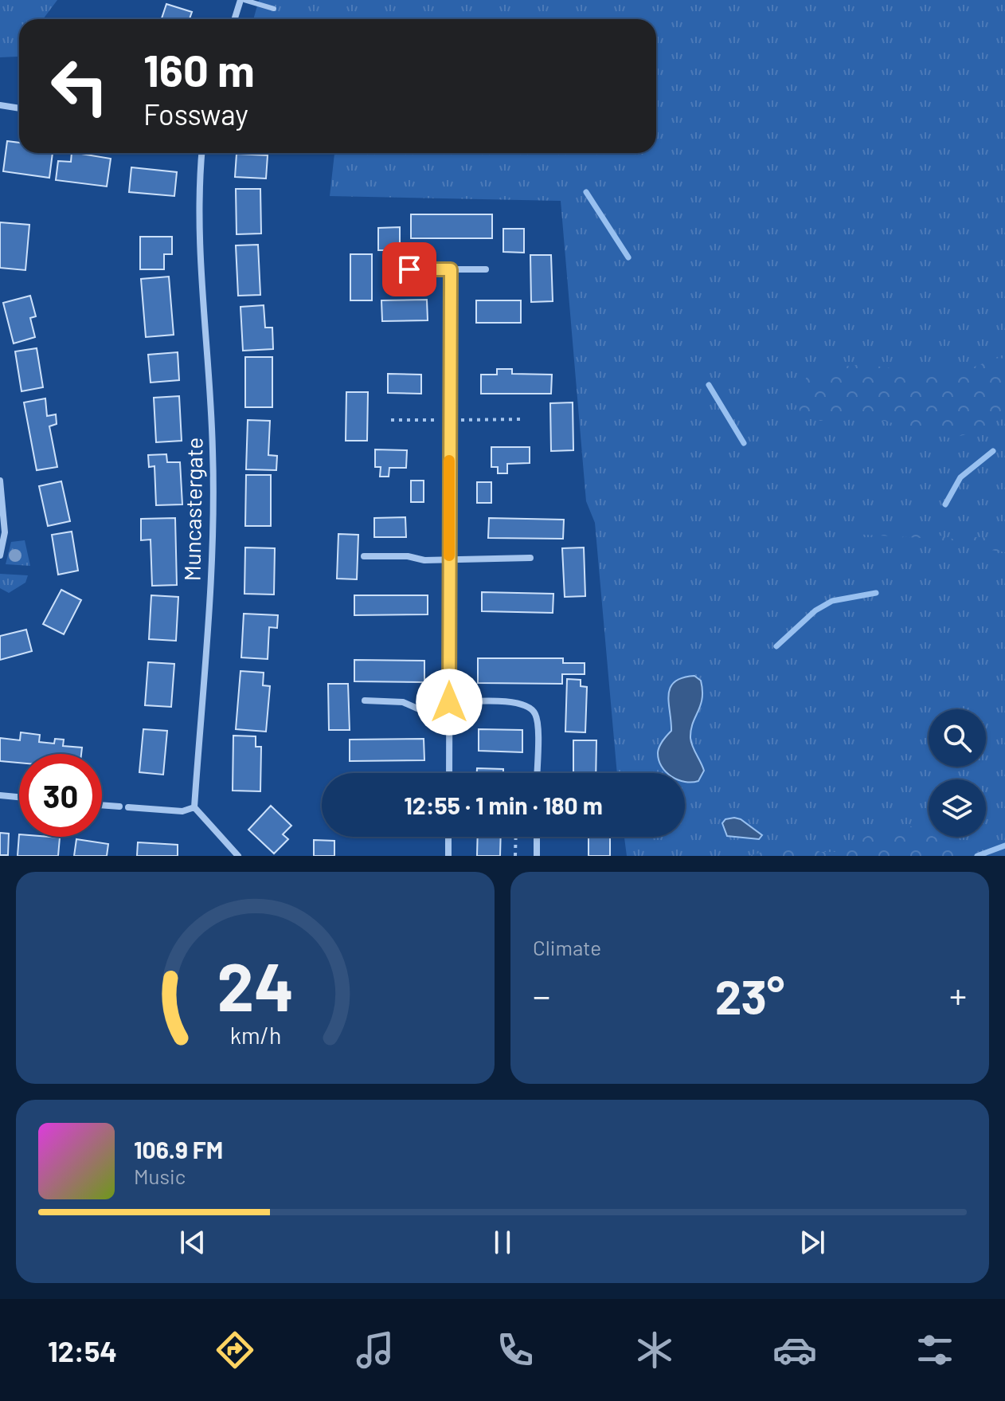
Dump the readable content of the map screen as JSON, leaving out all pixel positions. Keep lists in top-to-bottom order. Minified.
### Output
{"streets":{"street":["Muncastergate"]},"page":{"turn":["160 m","Fossway"],"limit":"30","trip":"12:55 · 1 min · 180 m","tile":"Climate","heat":["−","23°","+"],"song":["106.9 FM","Music"],"tabs":"12:54","gauge":["24","km/h"]}}
